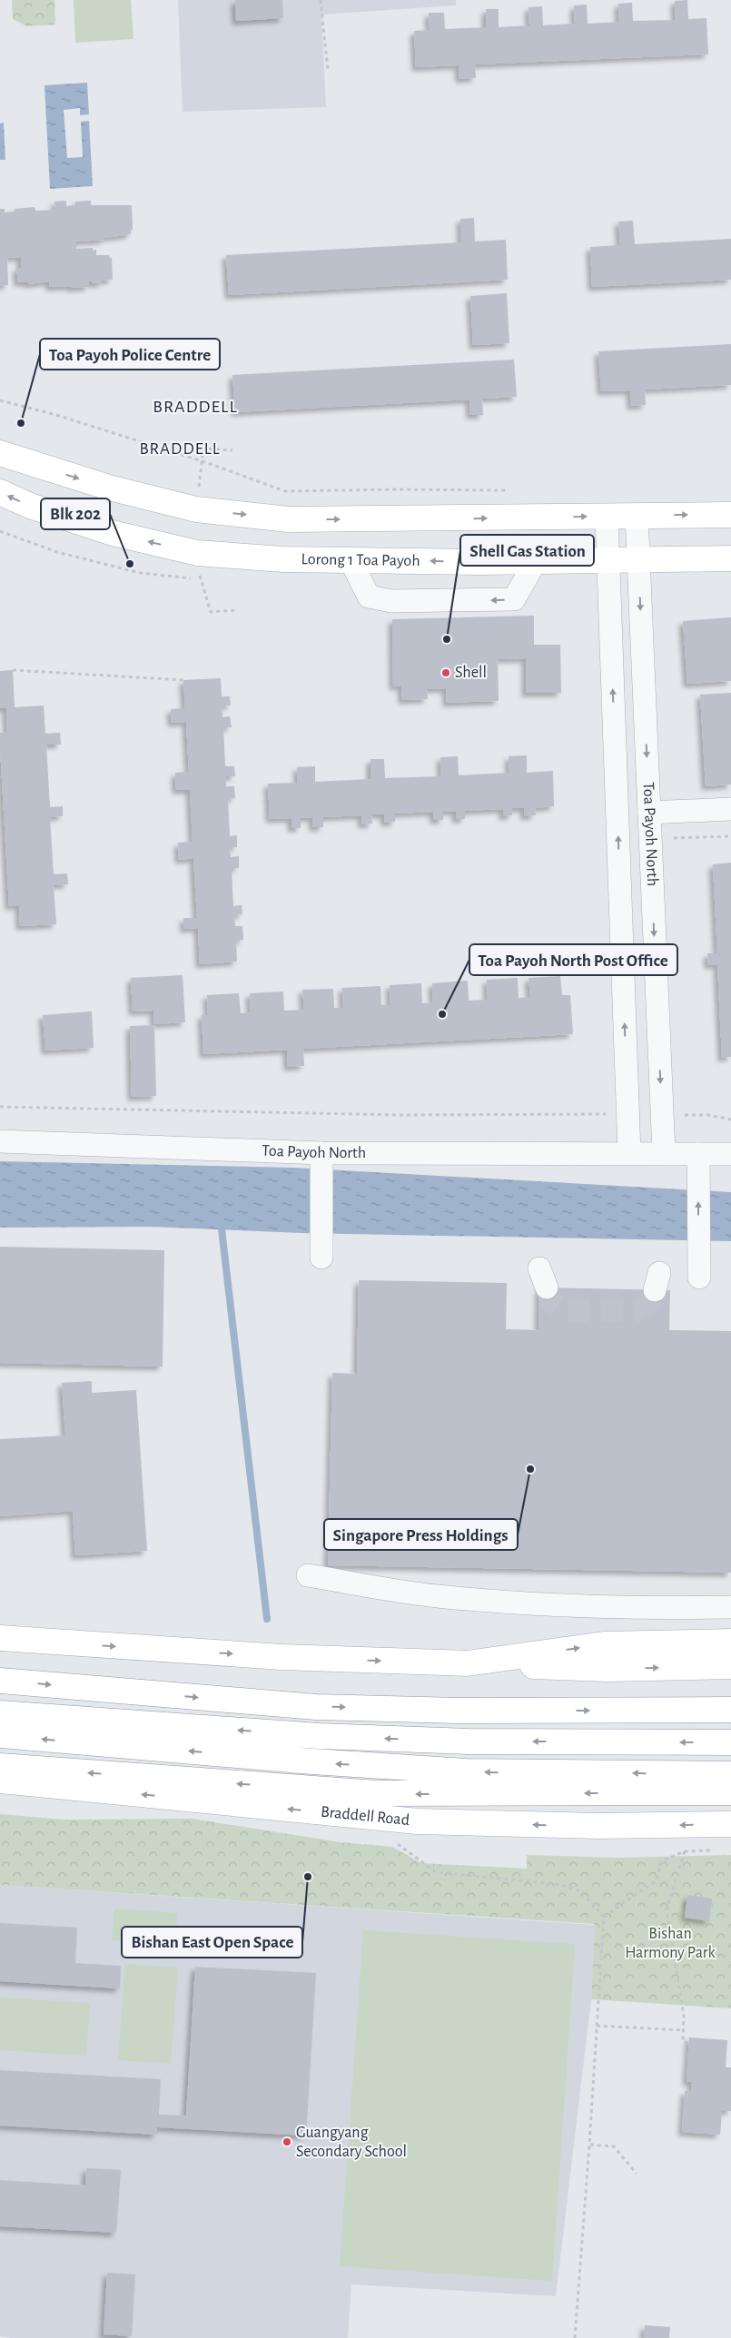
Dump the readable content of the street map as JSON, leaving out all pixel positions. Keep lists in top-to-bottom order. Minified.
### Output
{"streets":{"main road":["Lorong 1 Toa Payoh","Braddell Road"],"street":["Toa Payoh North"]},"crossings":[["Lorong 1 Toa Payoh","Toa Payoh North"]],"districts":["BRADDELL","BRADDELL"],"parks":["Bishan Harmony Park"],"places":["Toa Payoh Police Centre","Blk 202","Shell Gas Station","Shell","Toa Payoh North Post Office","Singapore Press Holdings","Bishan East Open Space","Guangyang Secondary School"]}
